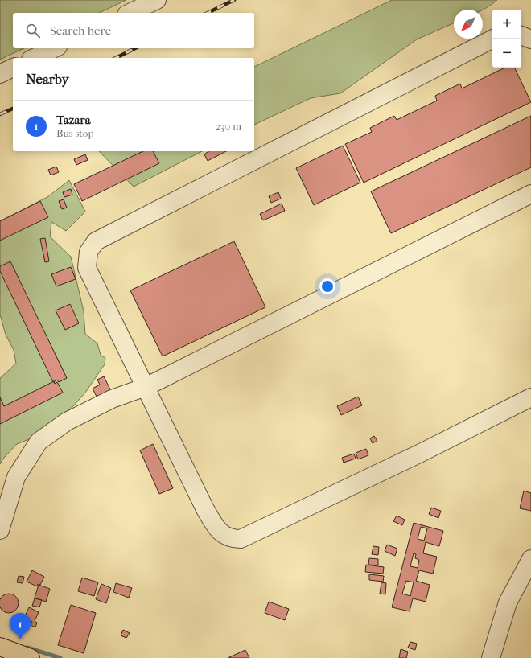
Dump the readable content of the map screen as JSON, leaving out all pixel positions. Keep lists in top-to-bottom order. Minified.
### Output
{"north":"bottom left","page":{"map_buttons":["+","−"],"search":"Search here","heading":"Nearby","list":[{"mark":"1","name":"Tazara","note":"Bus stop","value":"230 m"}],"pins":"1"}}
